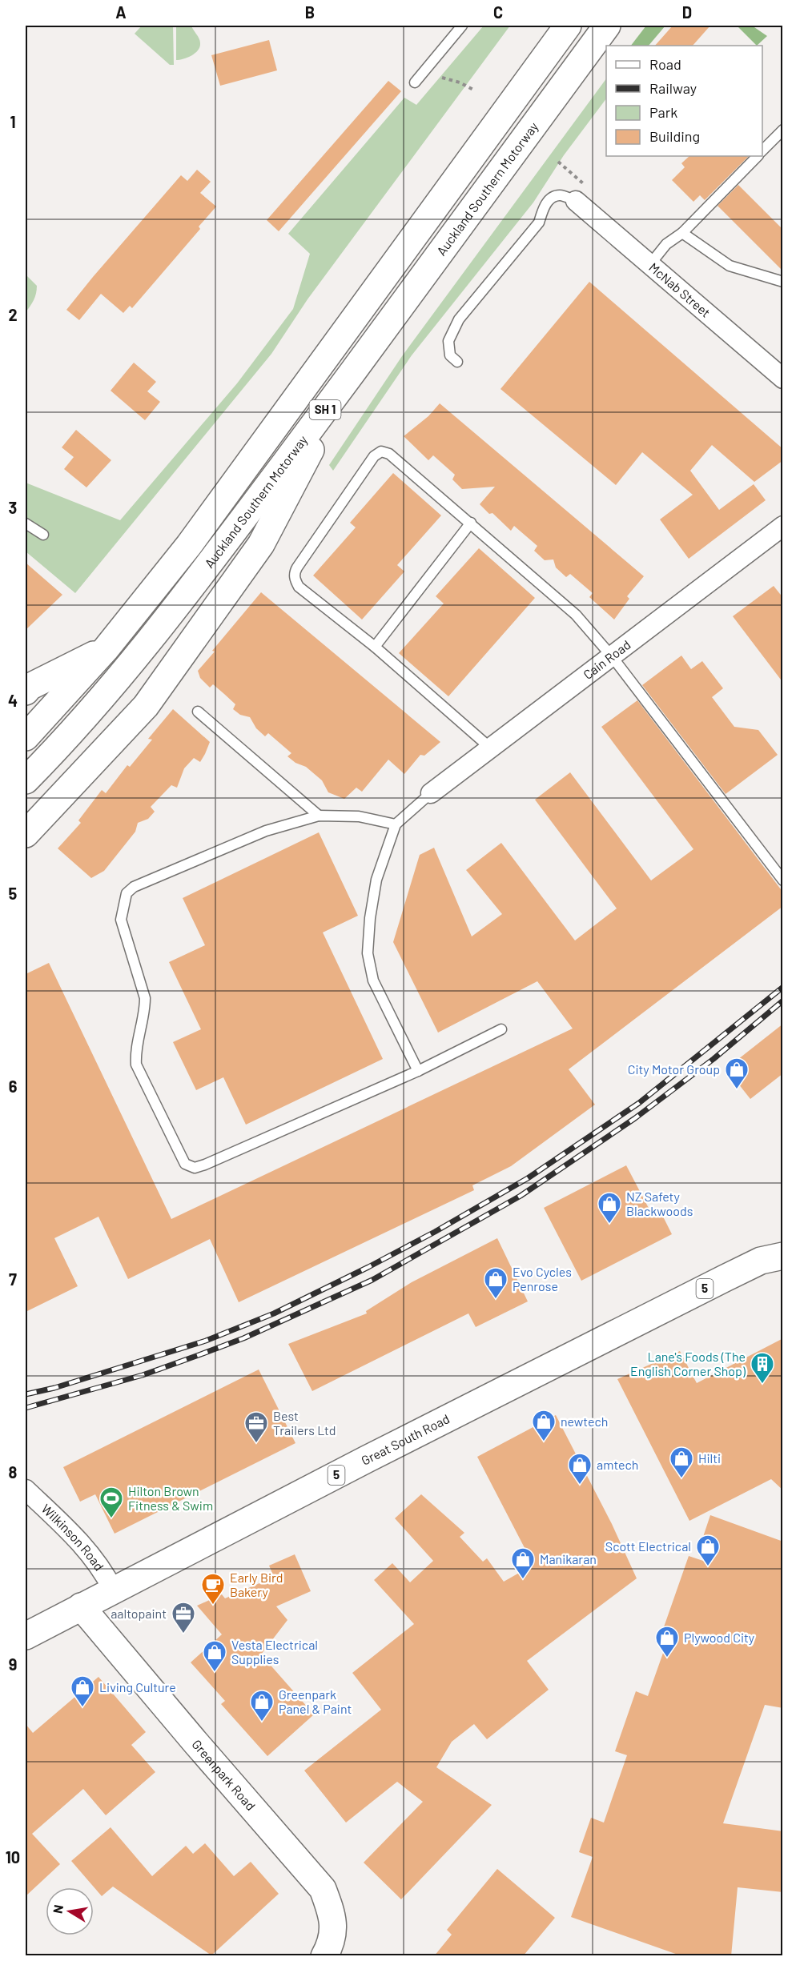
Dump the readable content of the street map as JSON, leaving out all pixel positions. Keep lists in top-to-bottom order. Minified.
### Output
{"streets":{"main road":["Auckland Southern Motorway","SH 1","5","Great South Road","Greenpark Road"],"street":["McNab Street","Cain Road","Wilkinson Road"]},"crossings":[["Great South Road","Wilkinson Road"],["Great South Road","Greenpark Road"]],"places":{"shop":["City Motor Group","NZ Safety Blackwoods","Evo Cycles Penrose","newtech","Hilti","amtech","Scott Electrical","Manikaran","Plywood City","Vesta Electrical Supplies","Living Culture","Greenpark Panel & Paint"],"building":["Lane's Foods (The English Corner Shop)"],"office":["Best Trailers Ltd","aaltopaint"],"sports":["Hilton Brown Fitness & Swim"],"cafe":["Early Bird Bakery"]},"legend":["Road","Railway","Park","Building"],"north":"left","grid":{"columns":["A","B","C","D"],"rows":["1","2","3","4","5","6","7","8","9","10"]}}
